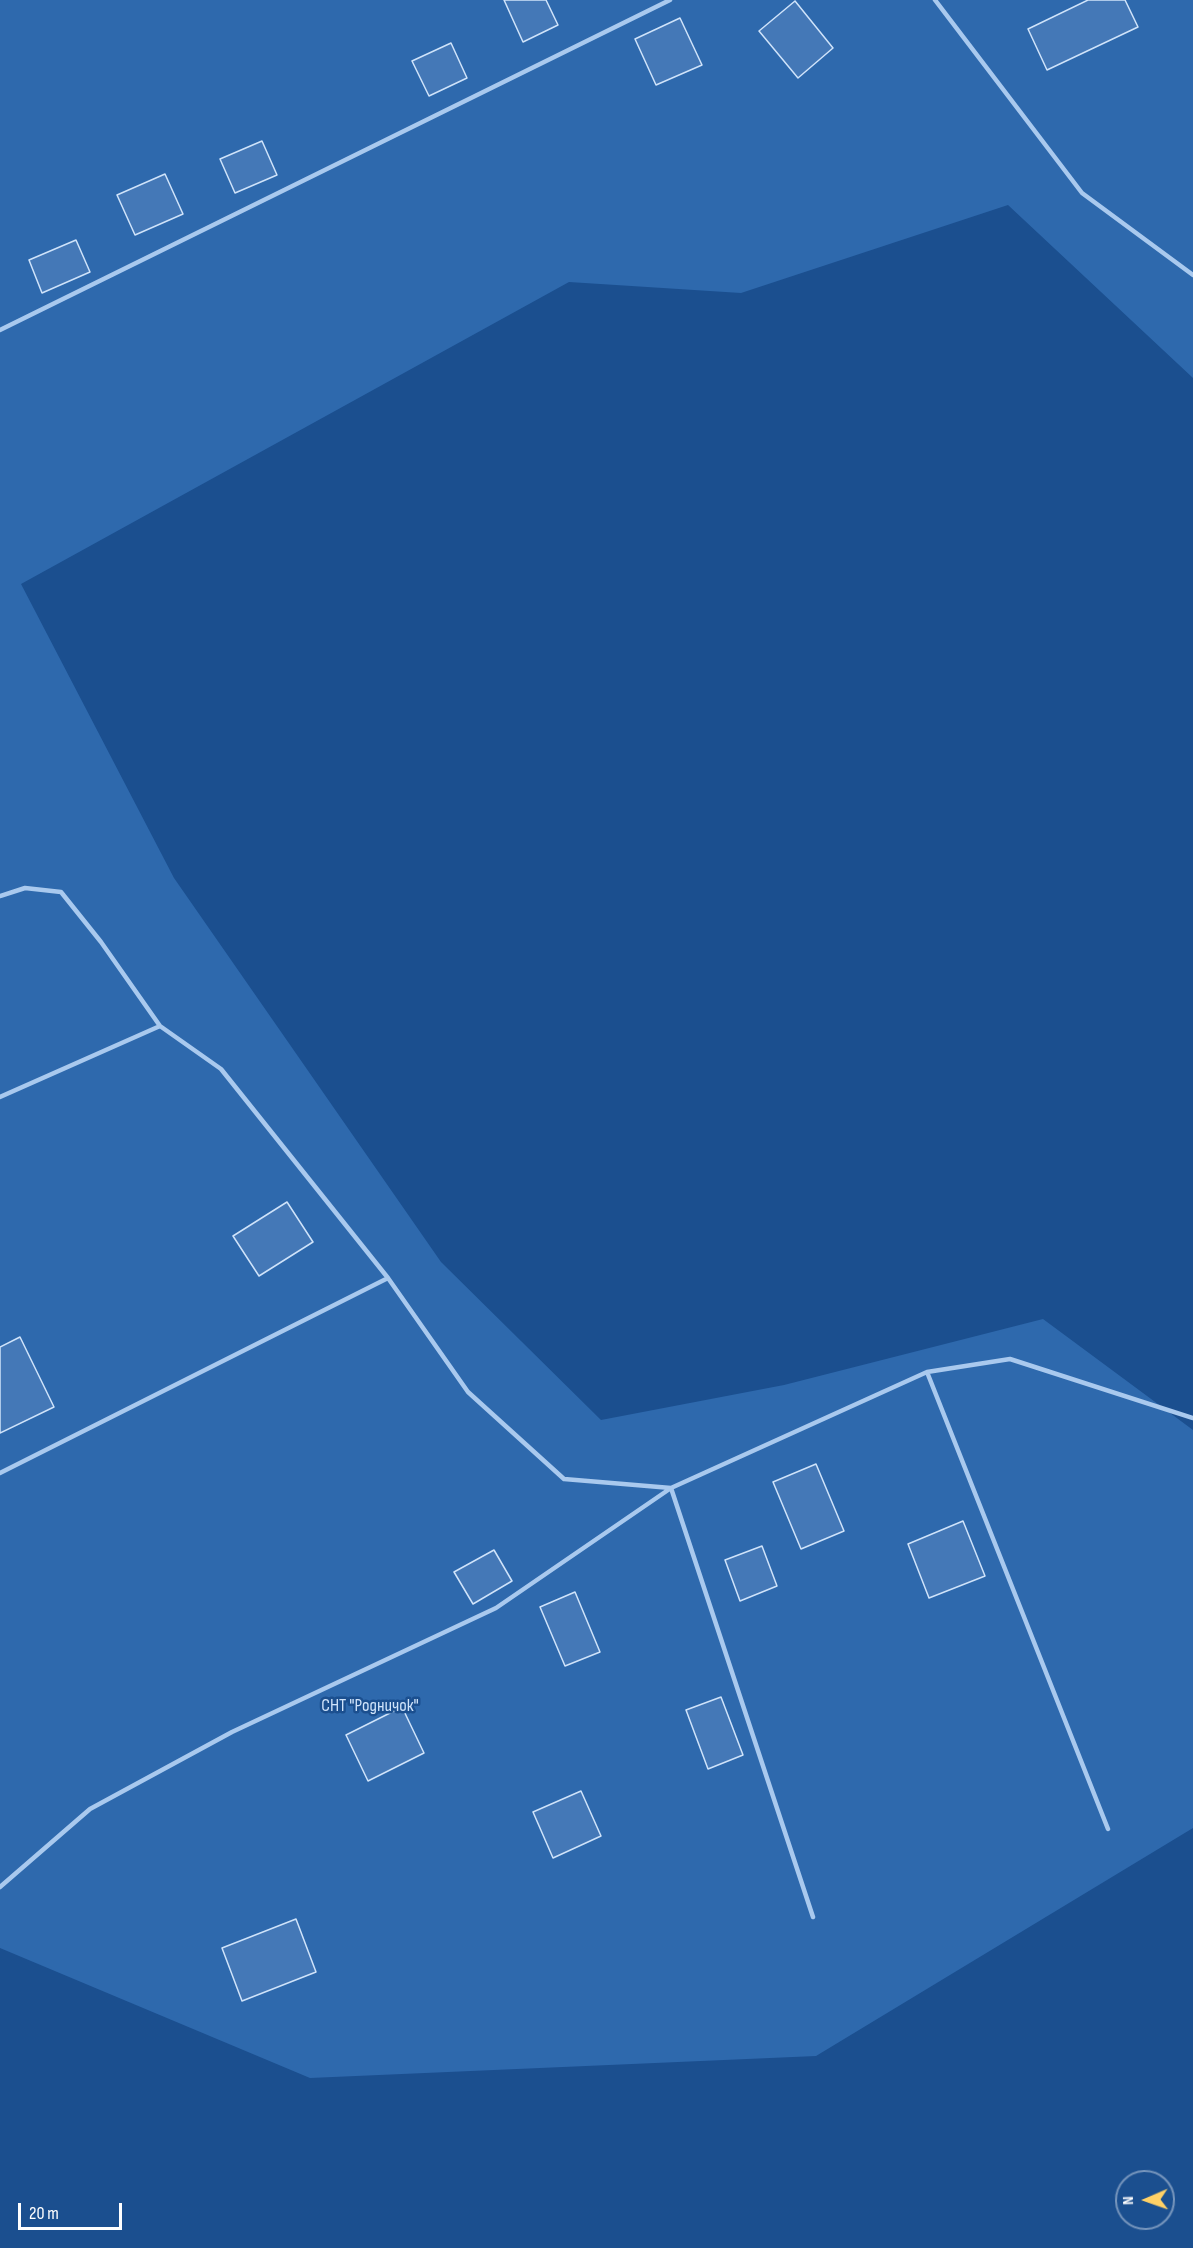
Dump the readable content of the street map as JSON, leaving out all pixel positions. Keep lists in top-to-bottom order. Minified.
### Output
{"parks":["СНТ \"Родничок\""],"scale_bar":"20 m","north":"left"}
